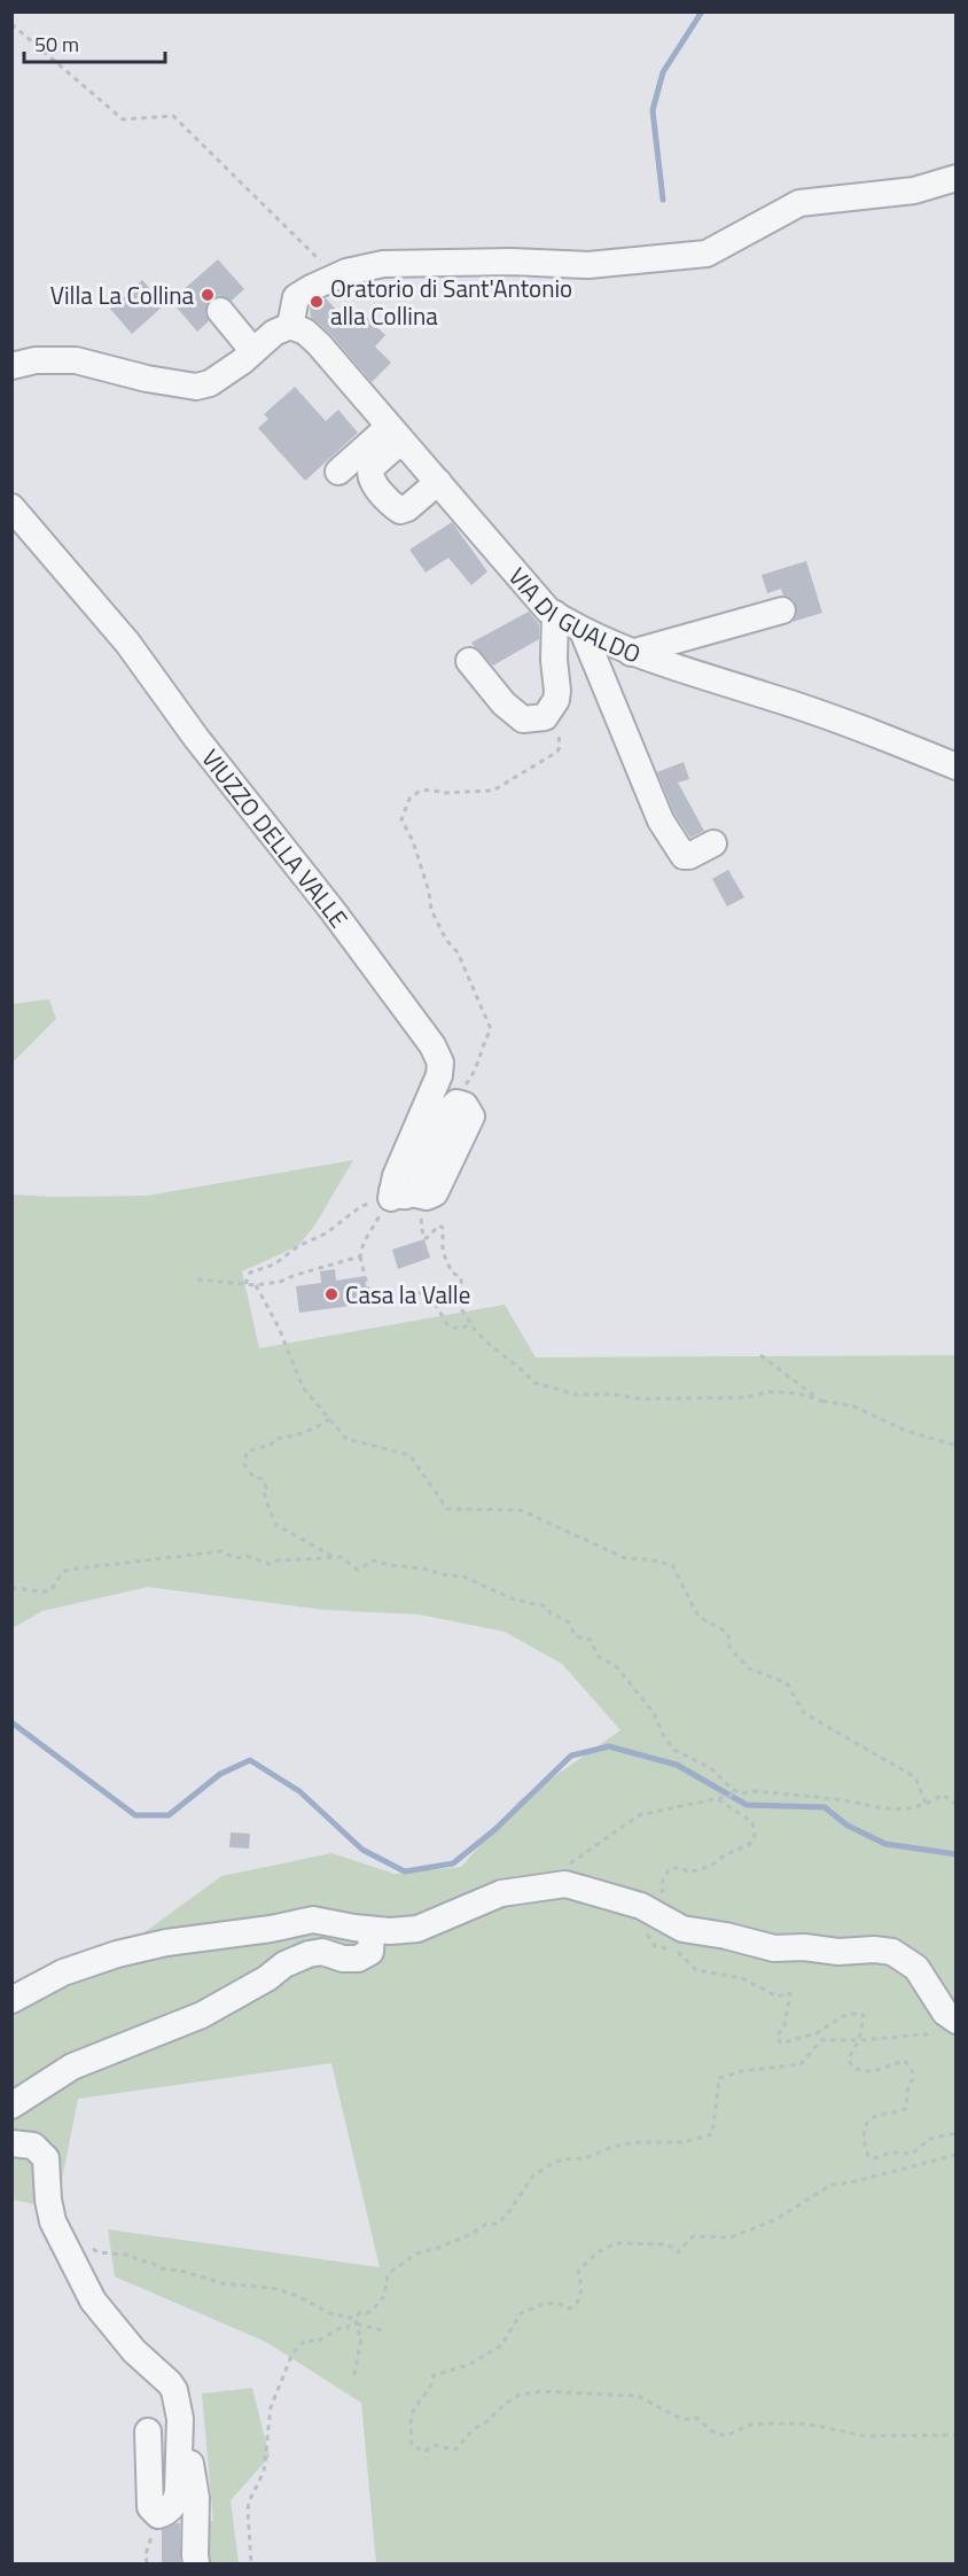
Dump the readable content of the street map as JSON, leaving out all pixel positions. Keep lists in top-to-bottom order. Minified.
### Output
{"streets":{"street":["VIA DI GUALDO","VIUZZO DELLA VALLE"]},"places":["Villa La Collina","Oratorio di Sant'Antonio alla Collina","Casa la Valle"],"scale_bar":"50 m"}
